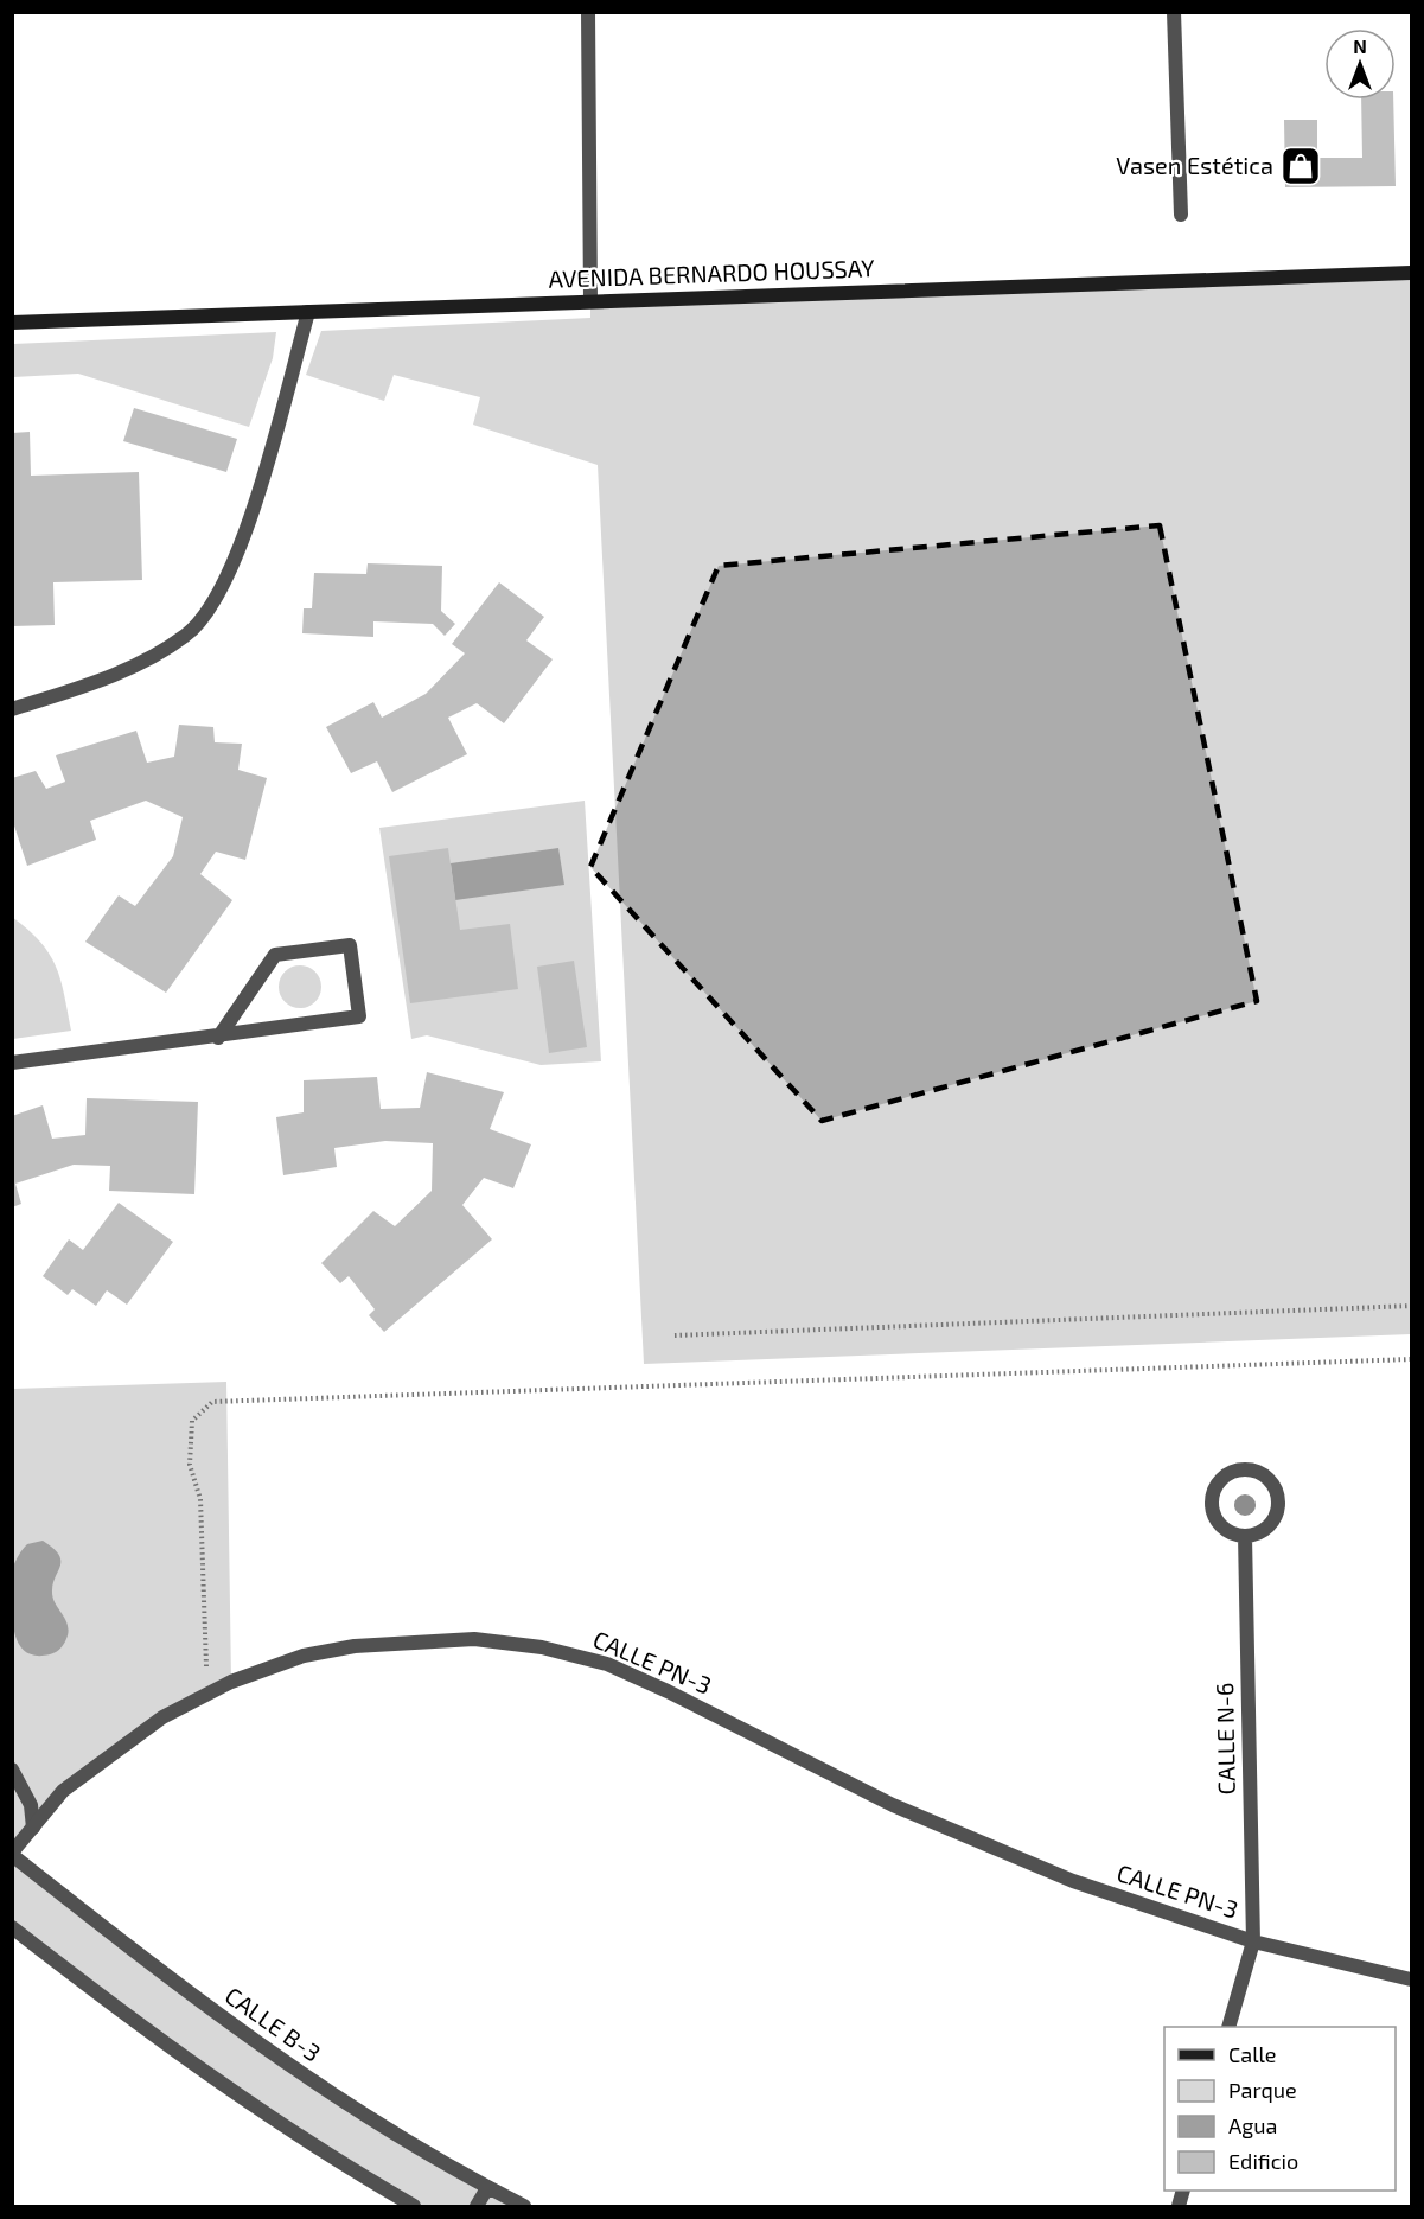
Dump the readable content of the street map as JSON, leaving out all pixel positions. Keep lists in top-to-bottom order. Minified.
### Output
{"streets":{"main road":["AVENIDA BERNARDO HOUSSAY"],"street":["CALLE PN-3","CALLE N-6","CALLE B-3"]},"crossings":[["CALLE PN-3","CALLE N-6"],["CALLE PN-3","CALLE B-3"]],"places":{"shop":["Vasen Estética"]},"legend":["Calle","Parque","Agua","Edificio"],"north":"top"}
